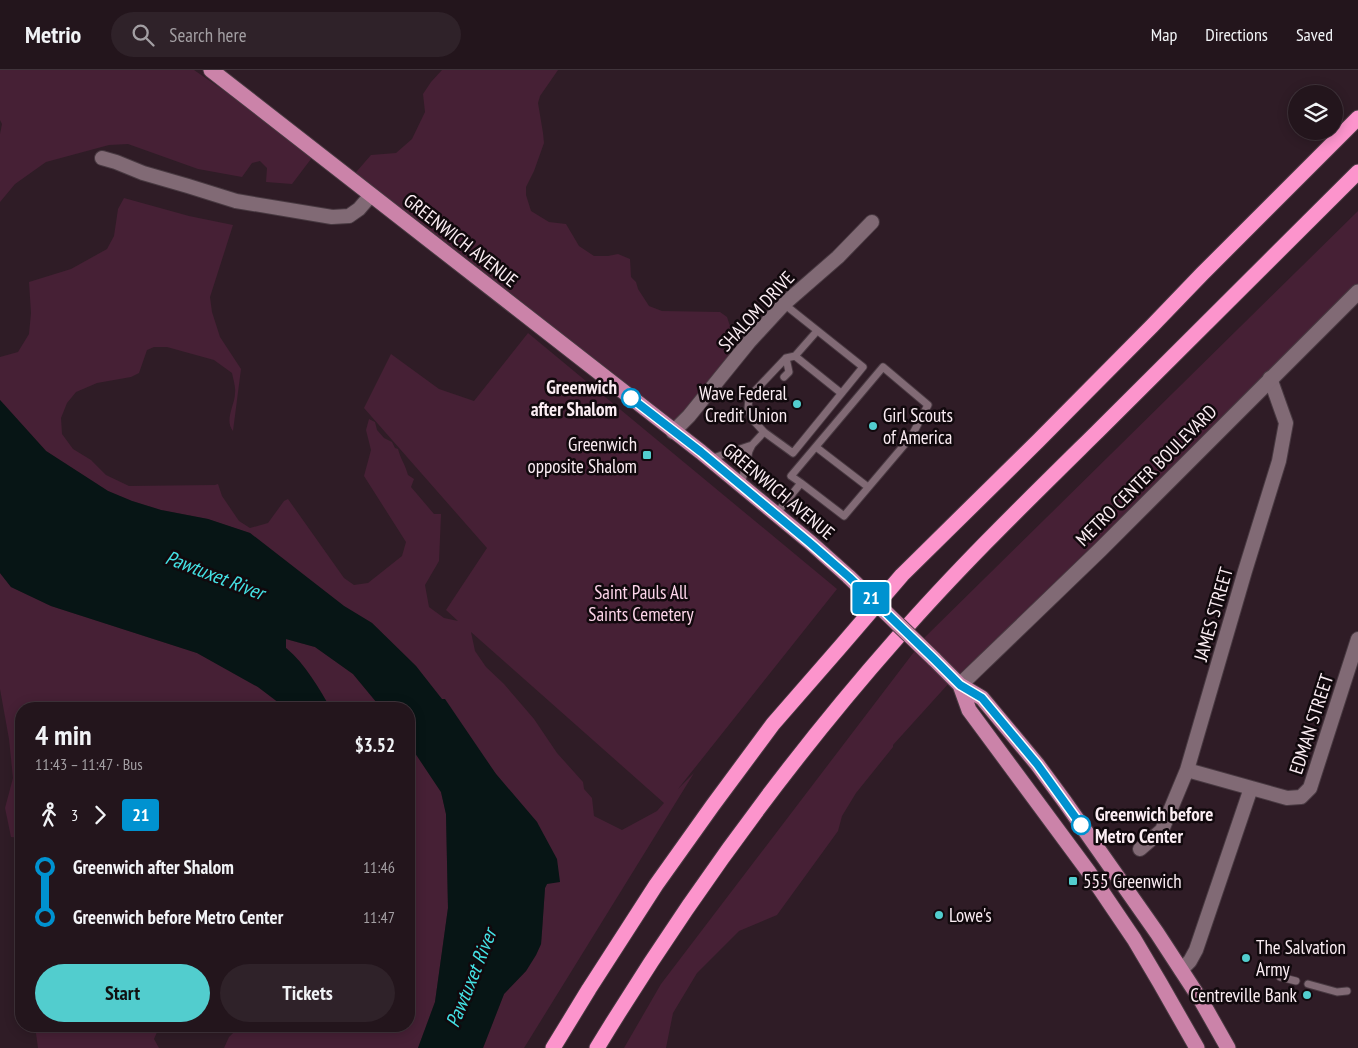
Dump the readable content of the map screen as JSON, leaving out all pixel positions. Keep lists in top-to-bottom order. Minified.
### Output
{"streets":{"main road":["GREENWICH AVENUE"],"street":["SHALOM DRIVE","METRO CENTER BOULEVARD","JAMES STREET","EDMAN STREET"]},"crossings":[["GREENWICH AVENUE","SHALOM DRIVE"],["GREENWICH AVENUE","METRO CENTER BOULEVARD"],["METRO CENTER BOULEVARD","JAMES STREET"],["JAMES STREET","EDMAN STREET"]],"water":["Pawtuxet River"],"parks":["Saint Pauls All Saints Cemetery"],"places":{"other":["Greenwich after Shalom","Wave Federal Credit Union","Girl Scouts of America","Greenwich before Metro Center","Lowe's","The Salvation Army","Centreville Bank"],"transit":["Greenwich opposite Shalom","555 Greenwich"]},"lines":["bus line 21"],"page":{"header":"Metrio","search":"Search here","nav":["Map","Directions","Saved"],"on_map":"21","heading":["4 min","11:43 – 11:47 · Bus","$3.52"],"legs":["3","21"],"list":[{"name":"Greenwich after Shalom","value":"11:46"},{"name":"Greenwich before Metro Center","value":"11:47"}],"buttons":["Start","Tickets"]}}
